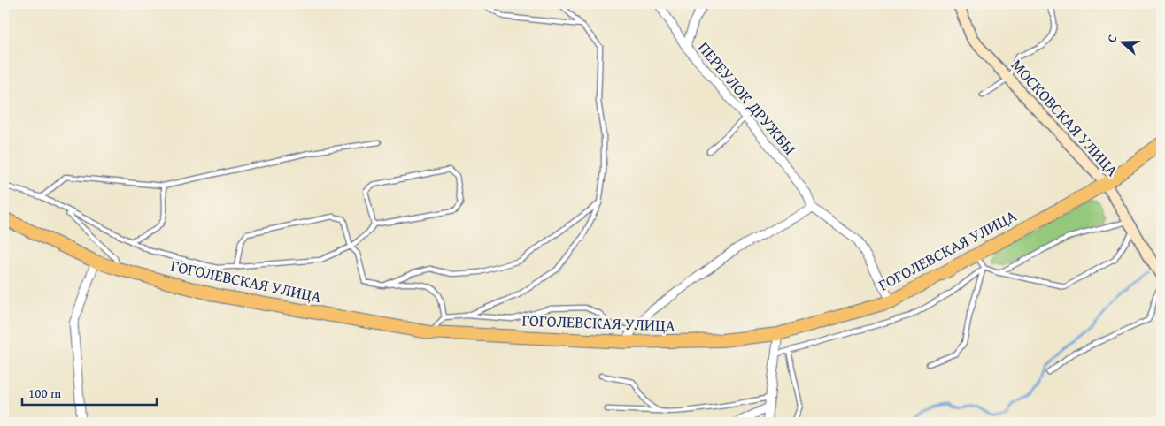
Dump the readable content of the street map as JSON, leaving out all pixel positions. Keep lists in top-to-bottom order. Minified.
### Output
{"streets":{"main road":["ГОГОЛЕВСКАЯ УЛИЦА"],"street":["ПЕРЕУЛОК ДРУЖБЫ","МОСКОВСКАЯ УЛИЦА"]},"crossings":[["ПЕРЕУЛОК ДРУЖБЫ","ГОГОЛЕВСКАЯ УЛИЦА"],["МОСКОВСКАЯ УЛИЦА","ГОГОЛЕВСКАЯ УЛИЦА"]],"scale_bar":"100 m","north":"left"}
